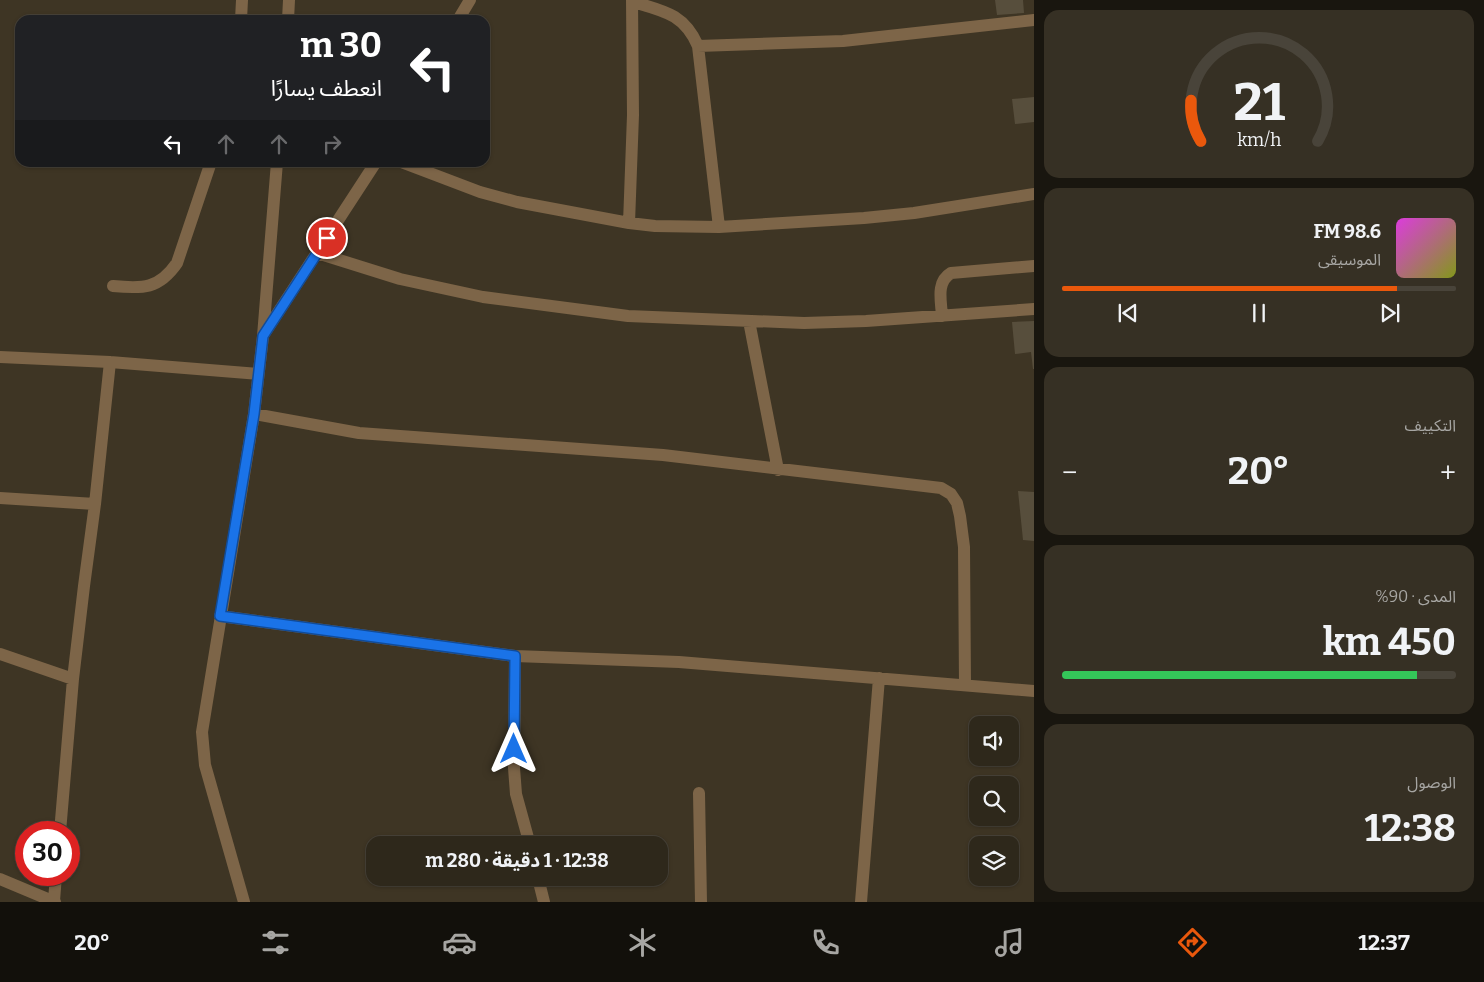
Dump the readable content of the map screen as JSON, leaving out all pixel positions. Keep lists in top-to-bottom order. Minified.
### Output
{"page":{"turn":["30 m","انعطف يسارًا"],"song":["98.6 FM","الموسيقى"],"tile":["التكييف",["المدى · 90%","450 km"],["الوصول","12:38"]],"heat":["−","20°","+"],"limit":"30","trip":"12:38 · 1 دقيقة · 280 m","tabs":["12:37","20°"],"gauge":["21","km/h"]}}
